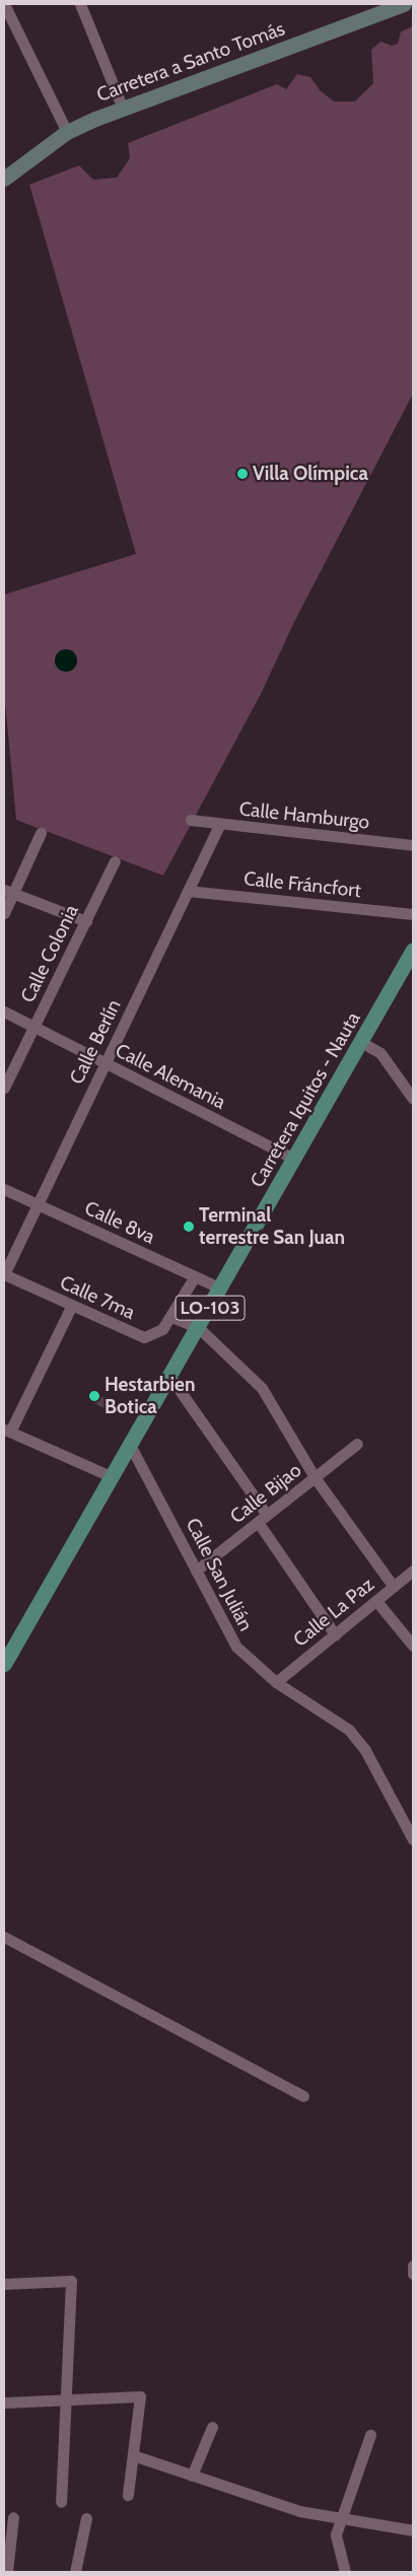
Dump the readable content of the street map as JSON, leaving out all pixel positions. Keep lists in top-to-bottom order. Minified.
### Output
{"streets":{"main road":["Carretera Iquitos - Nauta","LO-103"],"street":["Carretera a Santo Tomás","Calle Hamburgo","Calle Fráncfort","Calle Colonia","Calle Berlín","Calle Alemania","Calle 8va","Calle 7ma","Calle Bijao","Calle San Julián","Calle La Paz"]},"crossings":[["Calle Hamburgo","Calle Berlín"],["Calle Fráncfort","Calle Berlín"],["Calle Colonia","Calle Alemania"],["Calle Berlín","Calle Alemania"],["Calle Berlín","Calle 8va"],["Calle Berlín","Calle 7ma"],["Calle Alemania","Carretera Iquitos - Nauta"],["Carretera Iquitos - Nauta","Calle 8va"],["Carretera Iquitos - Nauta","Calle San Julián"],["Calle 8va","Calle 7ma"],["Calle Bijao","Calle San Julián"],["Calle San Julián","Calle La Paz"]],"places":["Villa Olímpica","Terminal terrestre San Juan","Hestarbien Botica"]}
